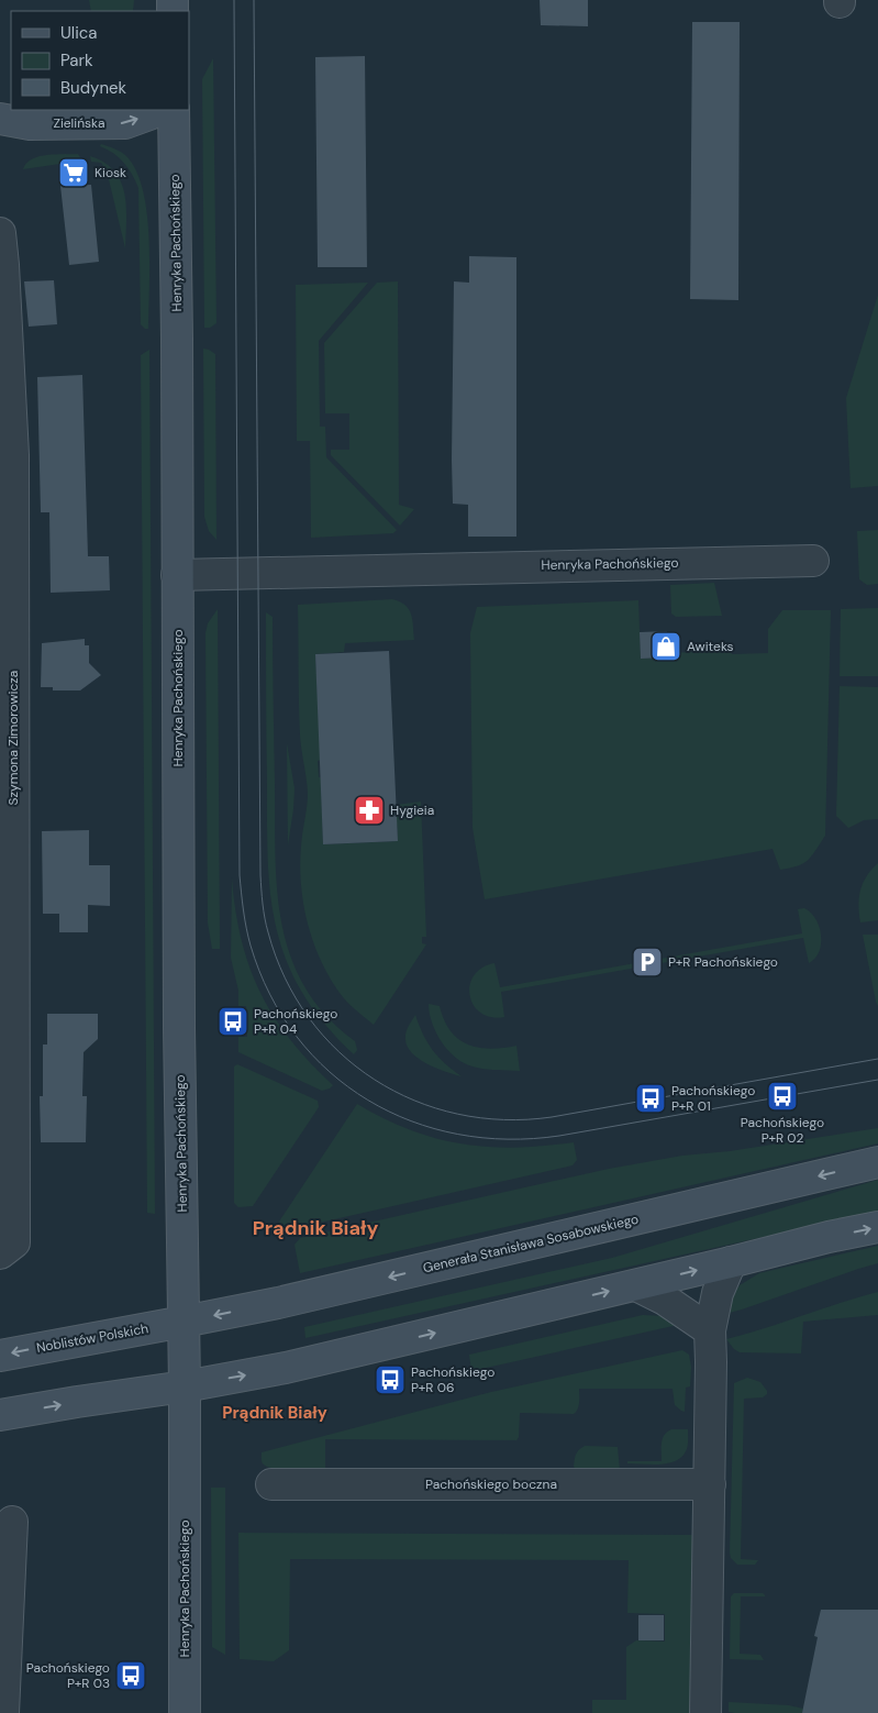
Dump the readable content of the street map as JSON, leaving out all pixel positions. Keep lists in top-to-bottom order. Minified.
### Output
{"streets":{"street":["Zielińska","Henryka Pachońskiego","Szymona Zimorowicza","Generała Stanisława Sosabowskiego","Noblistów Polskich","Pachońskiego boczna"]},"crossings":[["Henryka Pachońskiego","Generała Stanisława Sosabowskiego"],["Henryka Pachońskiego","Noblistów Polskich"],["Generała Stanisława Sosabowskiego","Noblistów Polskich"]],"one_way":["Zielińska"],"districts":["Prądnik Biały","Prądnik Biały"],"places":{"supermarket":["Kiosk"],"shop":["Awiteks"],"pharmacy":["Hygieia"],"parking":["P+R Pachońskiego"],"bus stop":["Pachońskiego P+R 04","Pachońskiego P+R 02","Pachońskiego P+R 01","Pachońskiego P+R 06","Pachońskiego P+R 03"]},"legend":["Ulica","Park","Budynek"]}
